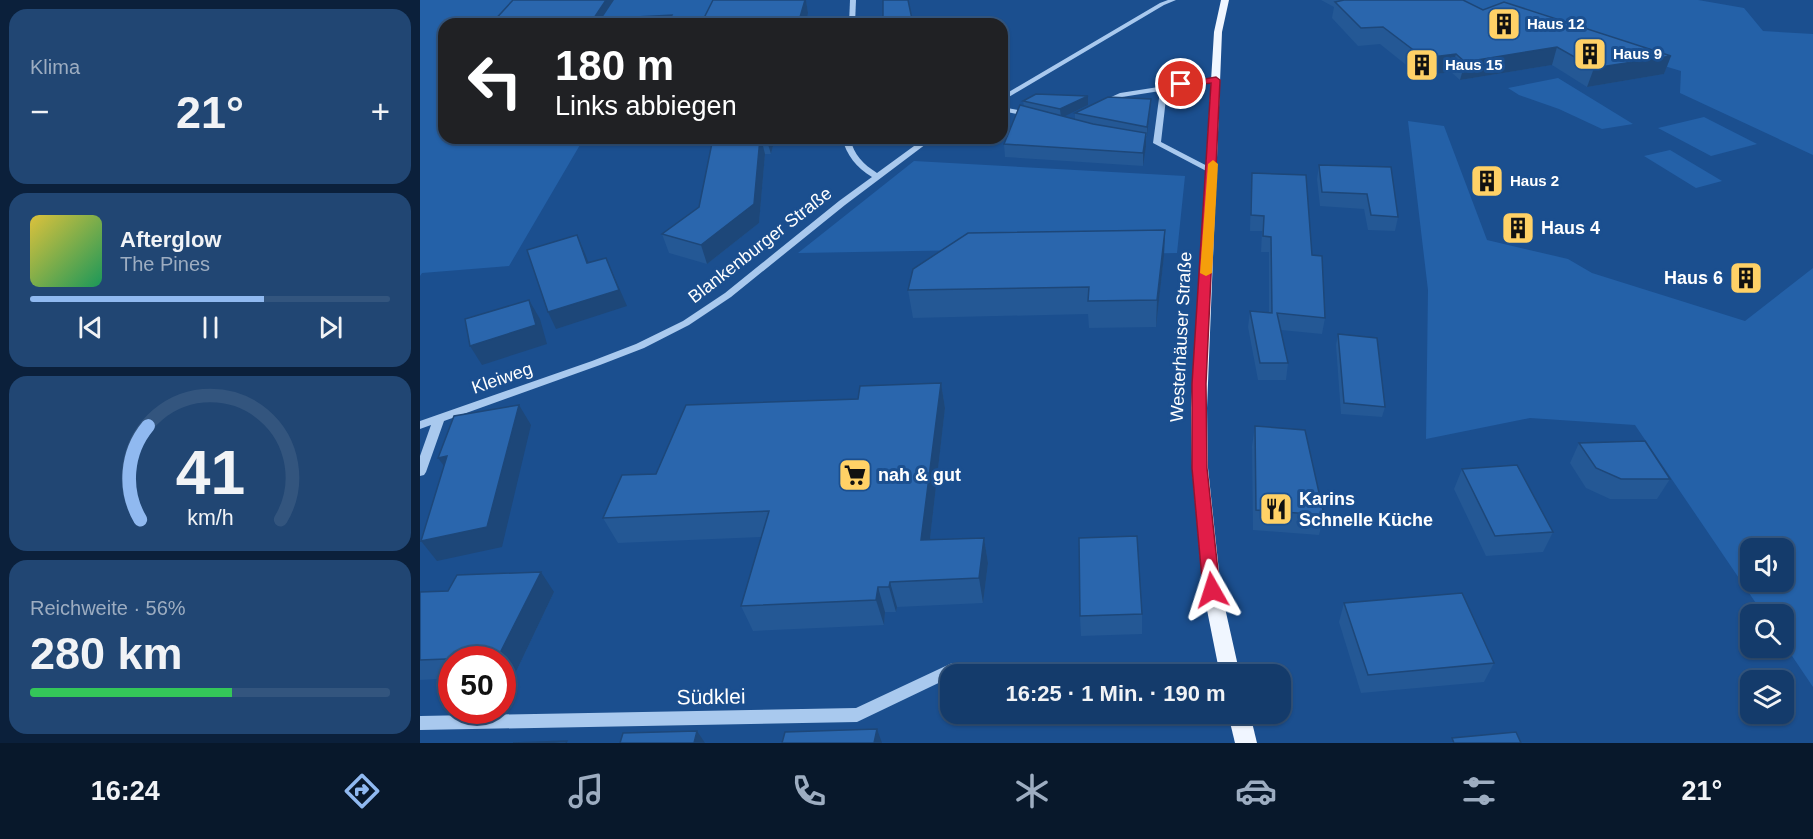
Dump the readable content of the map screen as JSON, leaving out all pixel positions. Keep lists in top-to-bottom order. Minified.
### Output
{"streets":{"main road":["Westerhäuser Straße"],"street":["Blankenburger Straße","Kleiweg","Südklei"]},"crossings":[["Blankenburger Straße","Kleiweg"]],"places":{"building":["Haus 12","Haus 9","Haus 15","Haus 2","Haus 4","Haus 6"],"supermarket":["nah & gut"],"restaurant":["Karins Schnelle Küche"]},"page":{"tile":["Klima",["Reichweite · 56%","280 km"]],"turn":["180 m","Links abbiegen"],"heat":["−","21°","+"],"song":["Afterglow","The Pines"],"limit":"50","trip":"16:25 · 1 Min. · 190 m","tabs":["16:24","21°"],"gauge":["41","km/h"]}}
